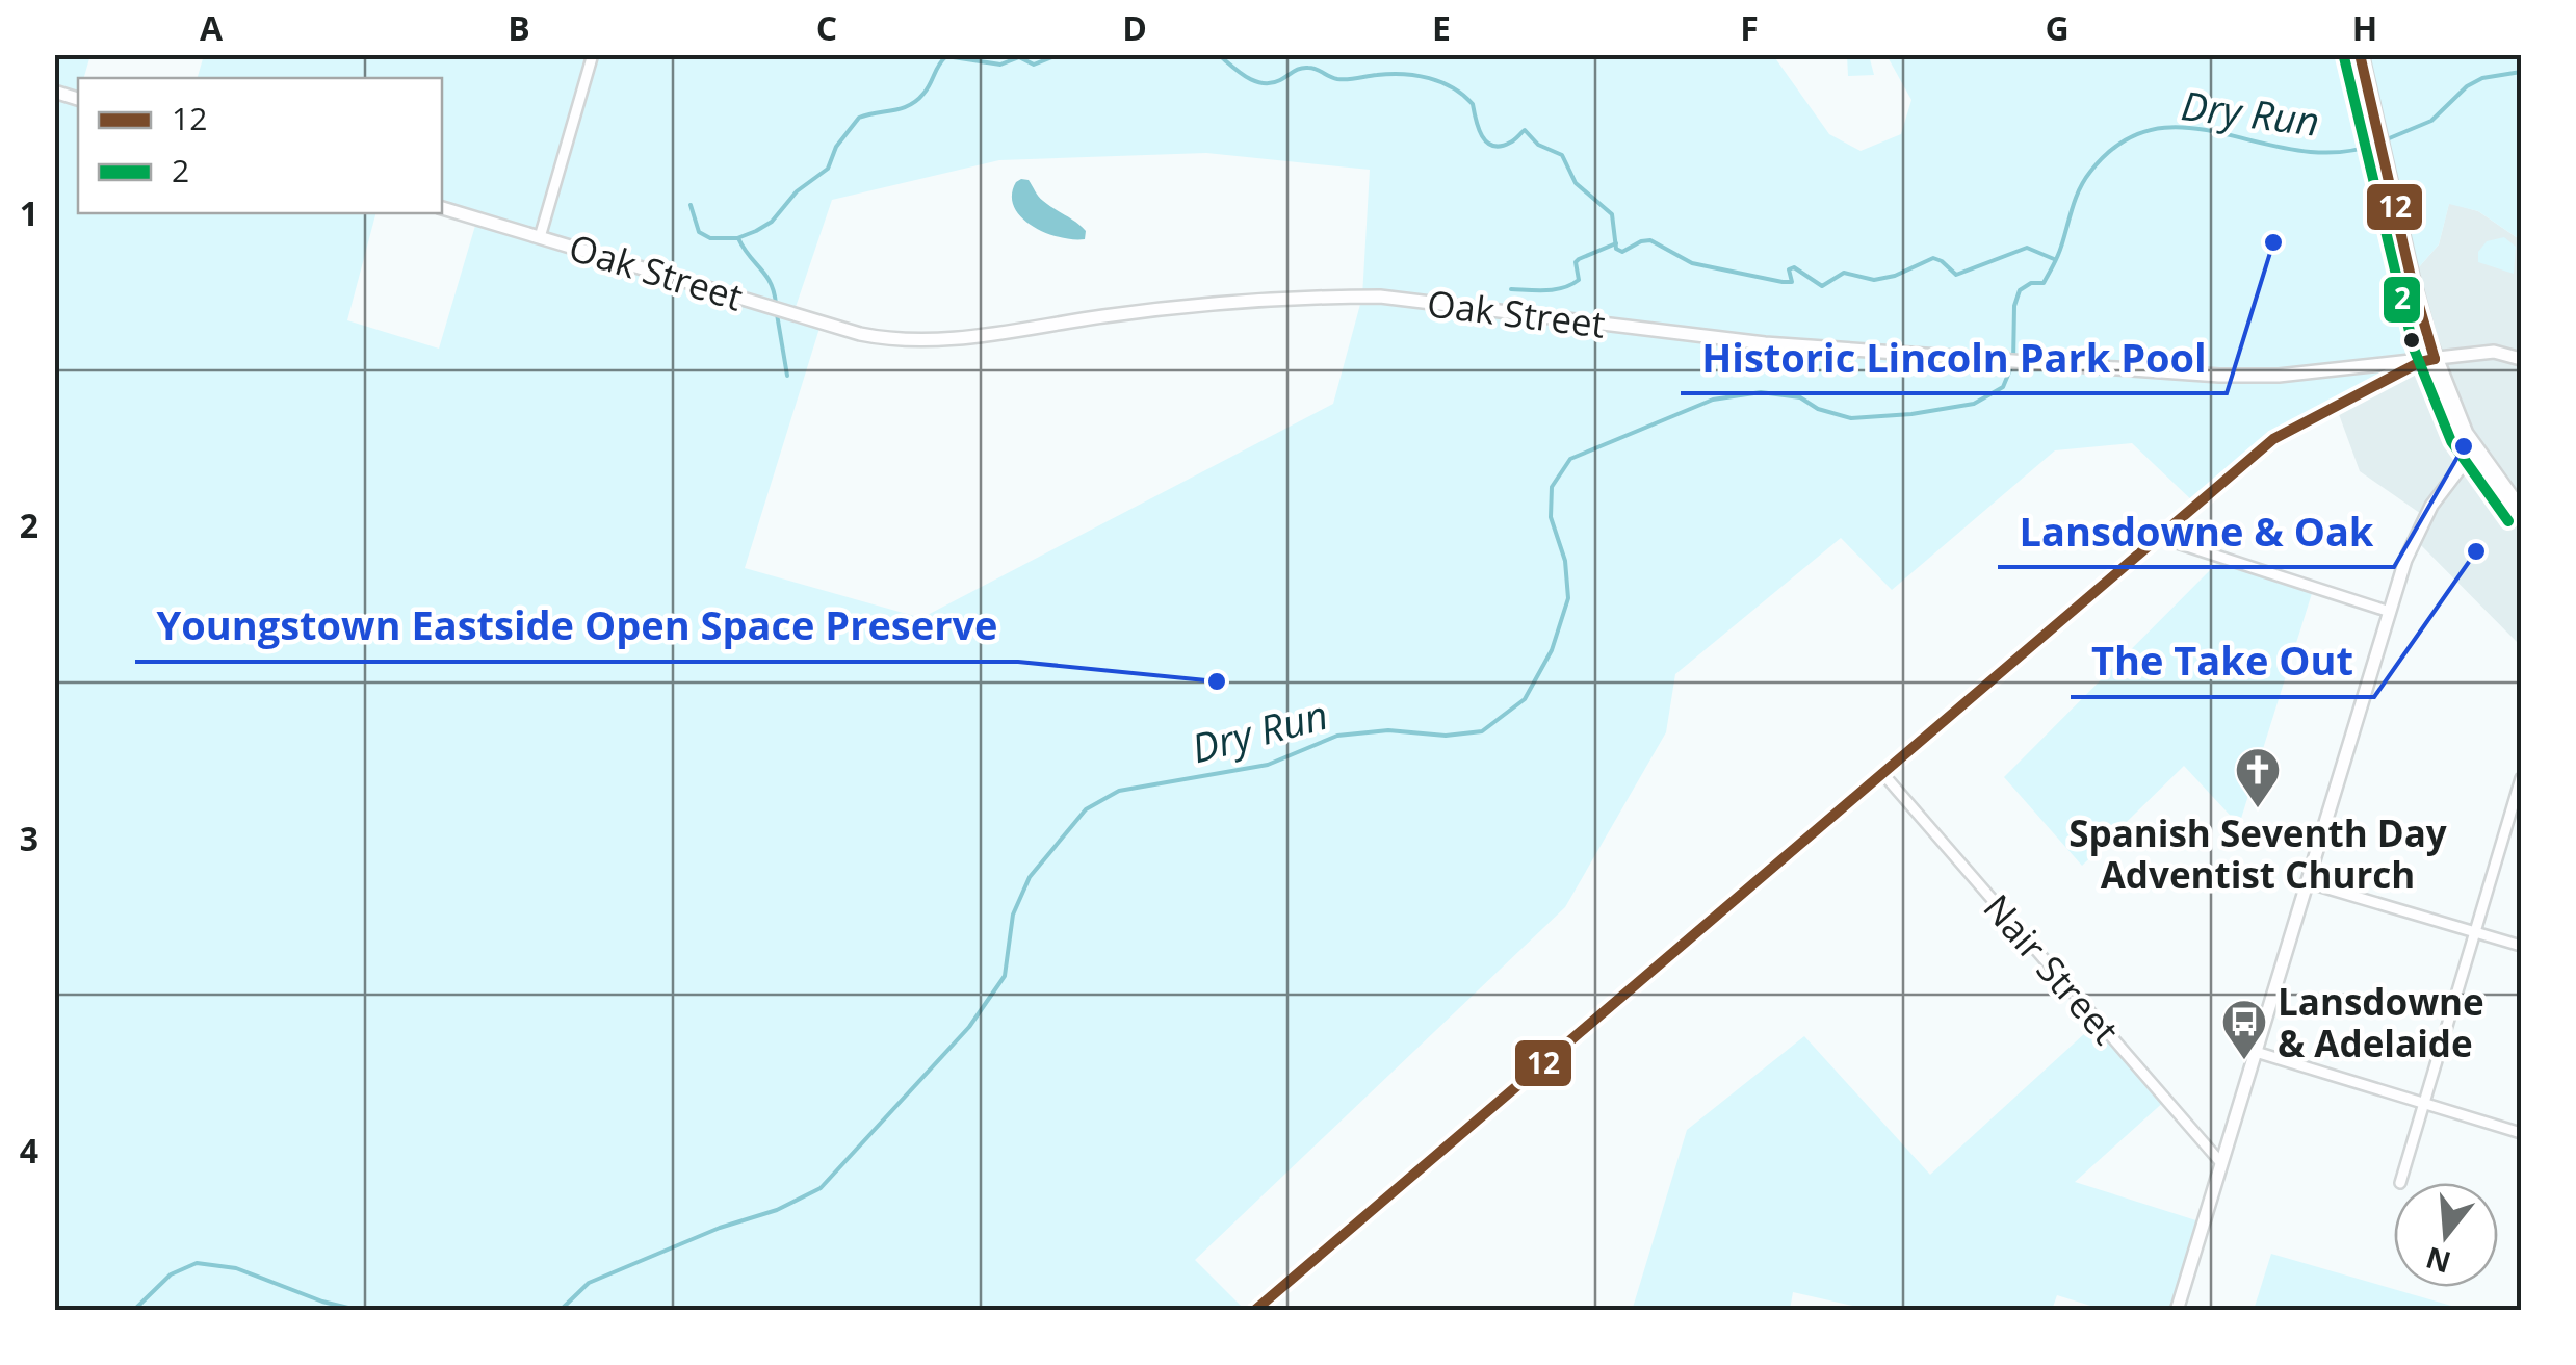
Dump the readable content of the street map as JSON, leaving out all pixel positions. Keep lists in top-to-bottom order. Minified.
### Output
{"streets":{"street":["Oak Street","Nair Street"]},"water":["Dry Run"],"places":{"other":["Historic Lincoln Park Pool","Lansdowne & Oak","The Take Out","Youngstown Eastside Open Space Preserve"],"church":["Spanish Seventh Day Adventist Church"],"bus stop":["Lansdowne & Adelaide"]},"lines":["transit line 12","transit line 2"],"legend":["12","2"],"north":"bottom","grid":{"columns":["A","B","C","D","E","F","G","H"],"rows":["1","2","3","4"]}}
